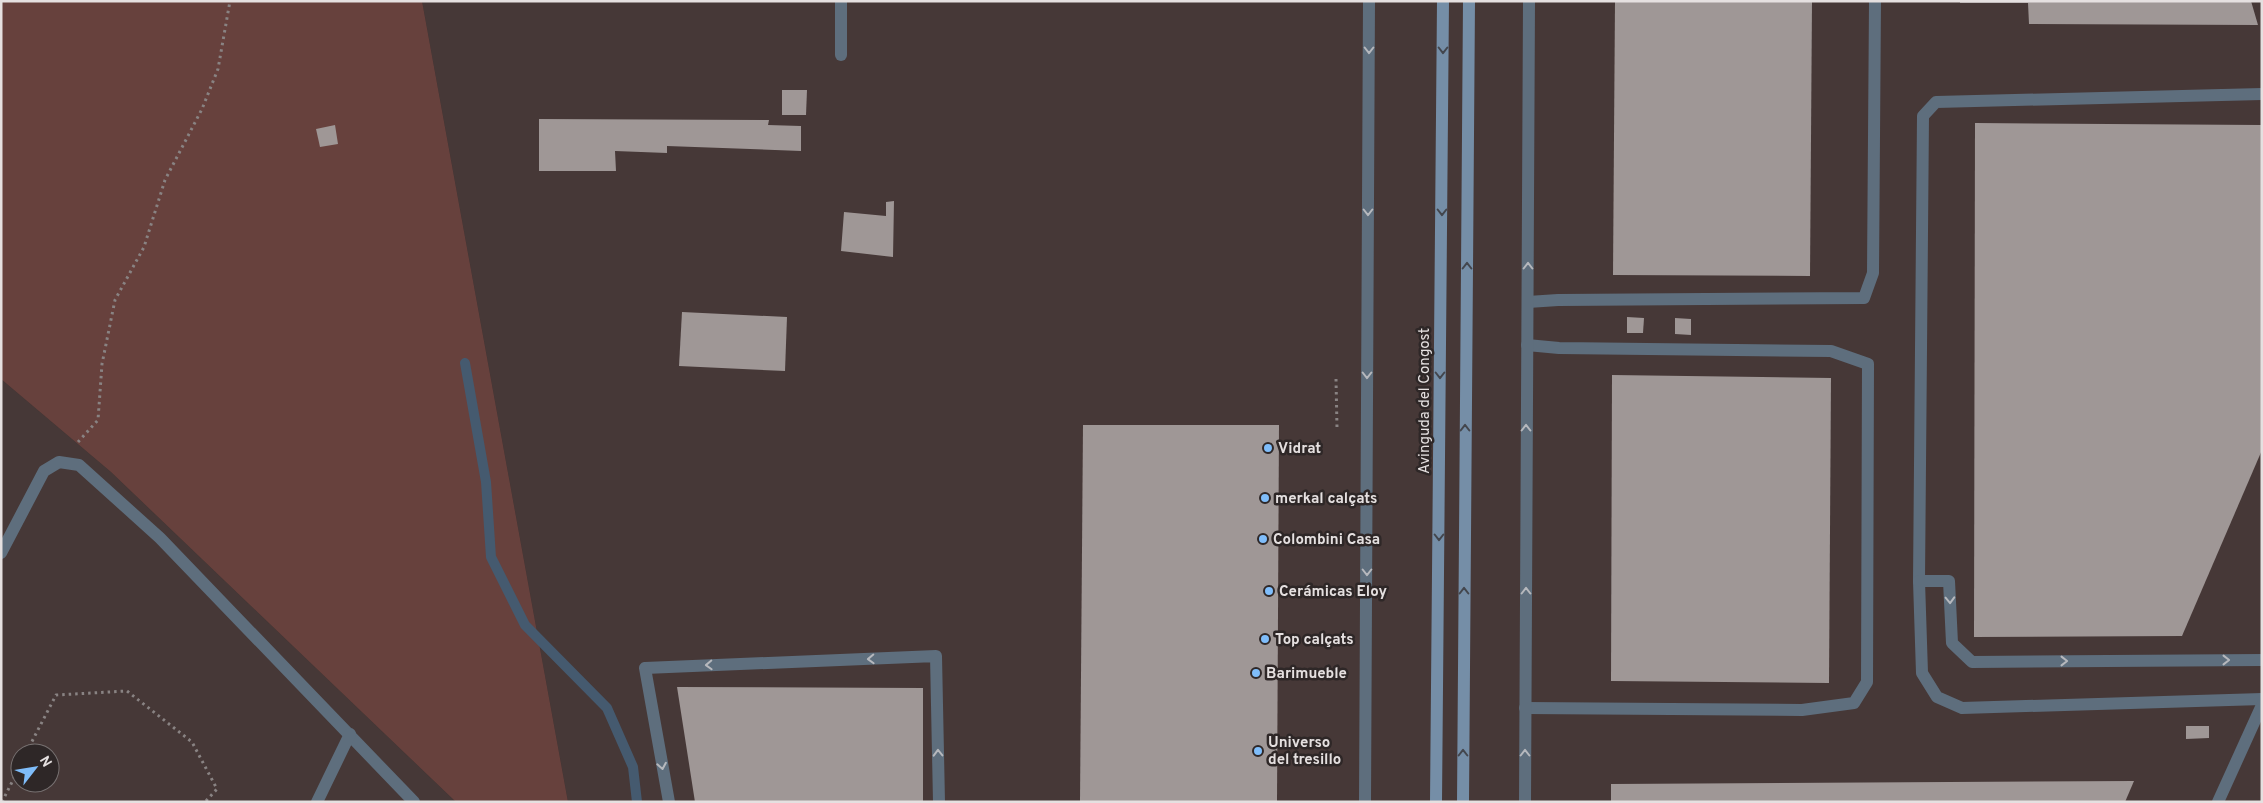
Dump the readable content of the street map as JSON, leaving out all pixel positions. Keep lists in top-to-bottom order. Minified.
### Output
{"streets":{"main road":["Avinguda del Congost"]},"places":["Vidrat","merkal calçats","Colombini Casa","Cerámicas Eloy","Top calçats","Barimueble","Universo del tresillo"],"north":"top right"}
